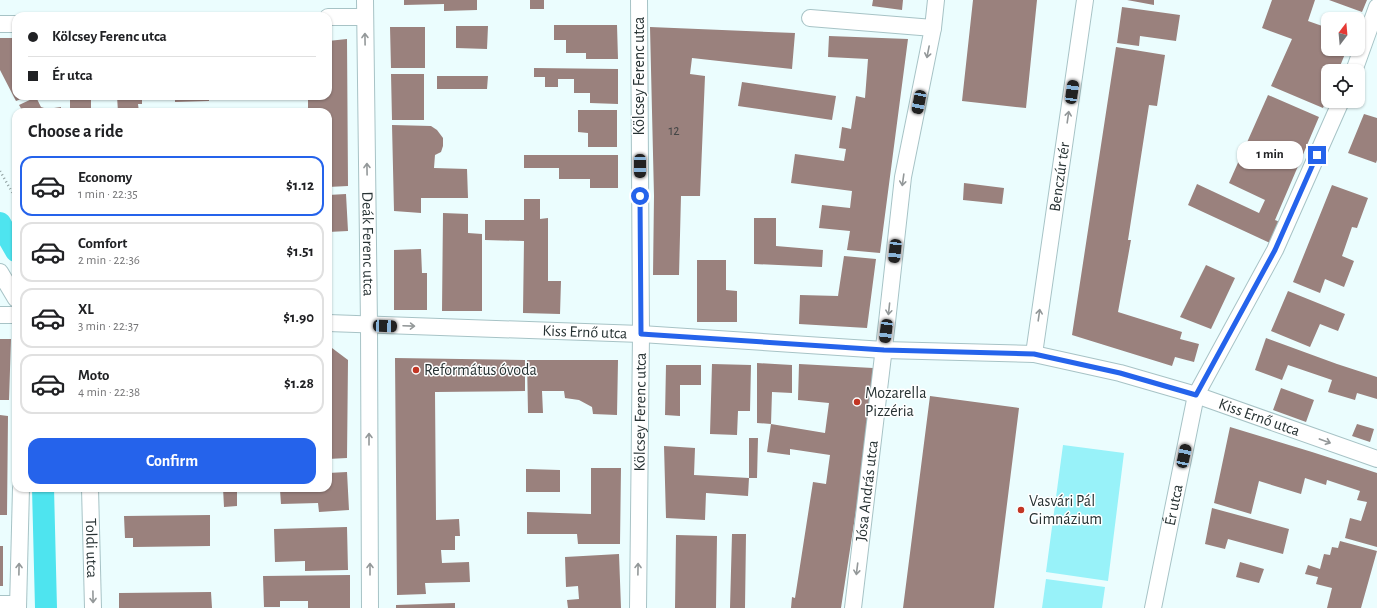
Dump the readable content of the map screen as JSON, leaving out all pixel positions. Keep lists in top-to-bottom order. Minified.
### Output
{"streets":{"street":["Kölcsey Ferenc utca","Benczúr tér","Deák Ferenc utca","Kiss Ernő utca","Jósa András utca","Ér utca","Toldi utca"]},"crossings":[["Kölcsey Ferenc utca","Kiss Ernő utca"],["Benczúr tér","Kiss Ernő utca"],["Deák Ferenc utca","Kiss Ernő utca"],["Kiss Ernő utca","Jósa András utca"],["Kiss Ernő utca","Ér utca"]],"one_way":["Kölcsey Ferenc utca","Benczúr tér","Deák Ferenc utca","Kiss Ernő utca","Jósa András utca"],"places":["Református óvoda","Mozarella Pizzéria","Vasvári Pál Gimnázium"],"house_numbers":["12"],"north":"top","page":{"banner":["Kölcsey Ferenc utca","Ér utca"],"heading":"Choose a ride","bubble":"1 min","list":[{"name":"Economy","note":"1 min · 22:35","value":"$1.12"},{"name":"Comfort","note":"2 min · 22:36","value":"$1.51"},{"name":"XL","note":"3 min · 22:37","value":"$1.90"},{"name":"Moto","note":"4 min · 22:38","value":"$1.28"}],"buttons":"Confirm"}}
